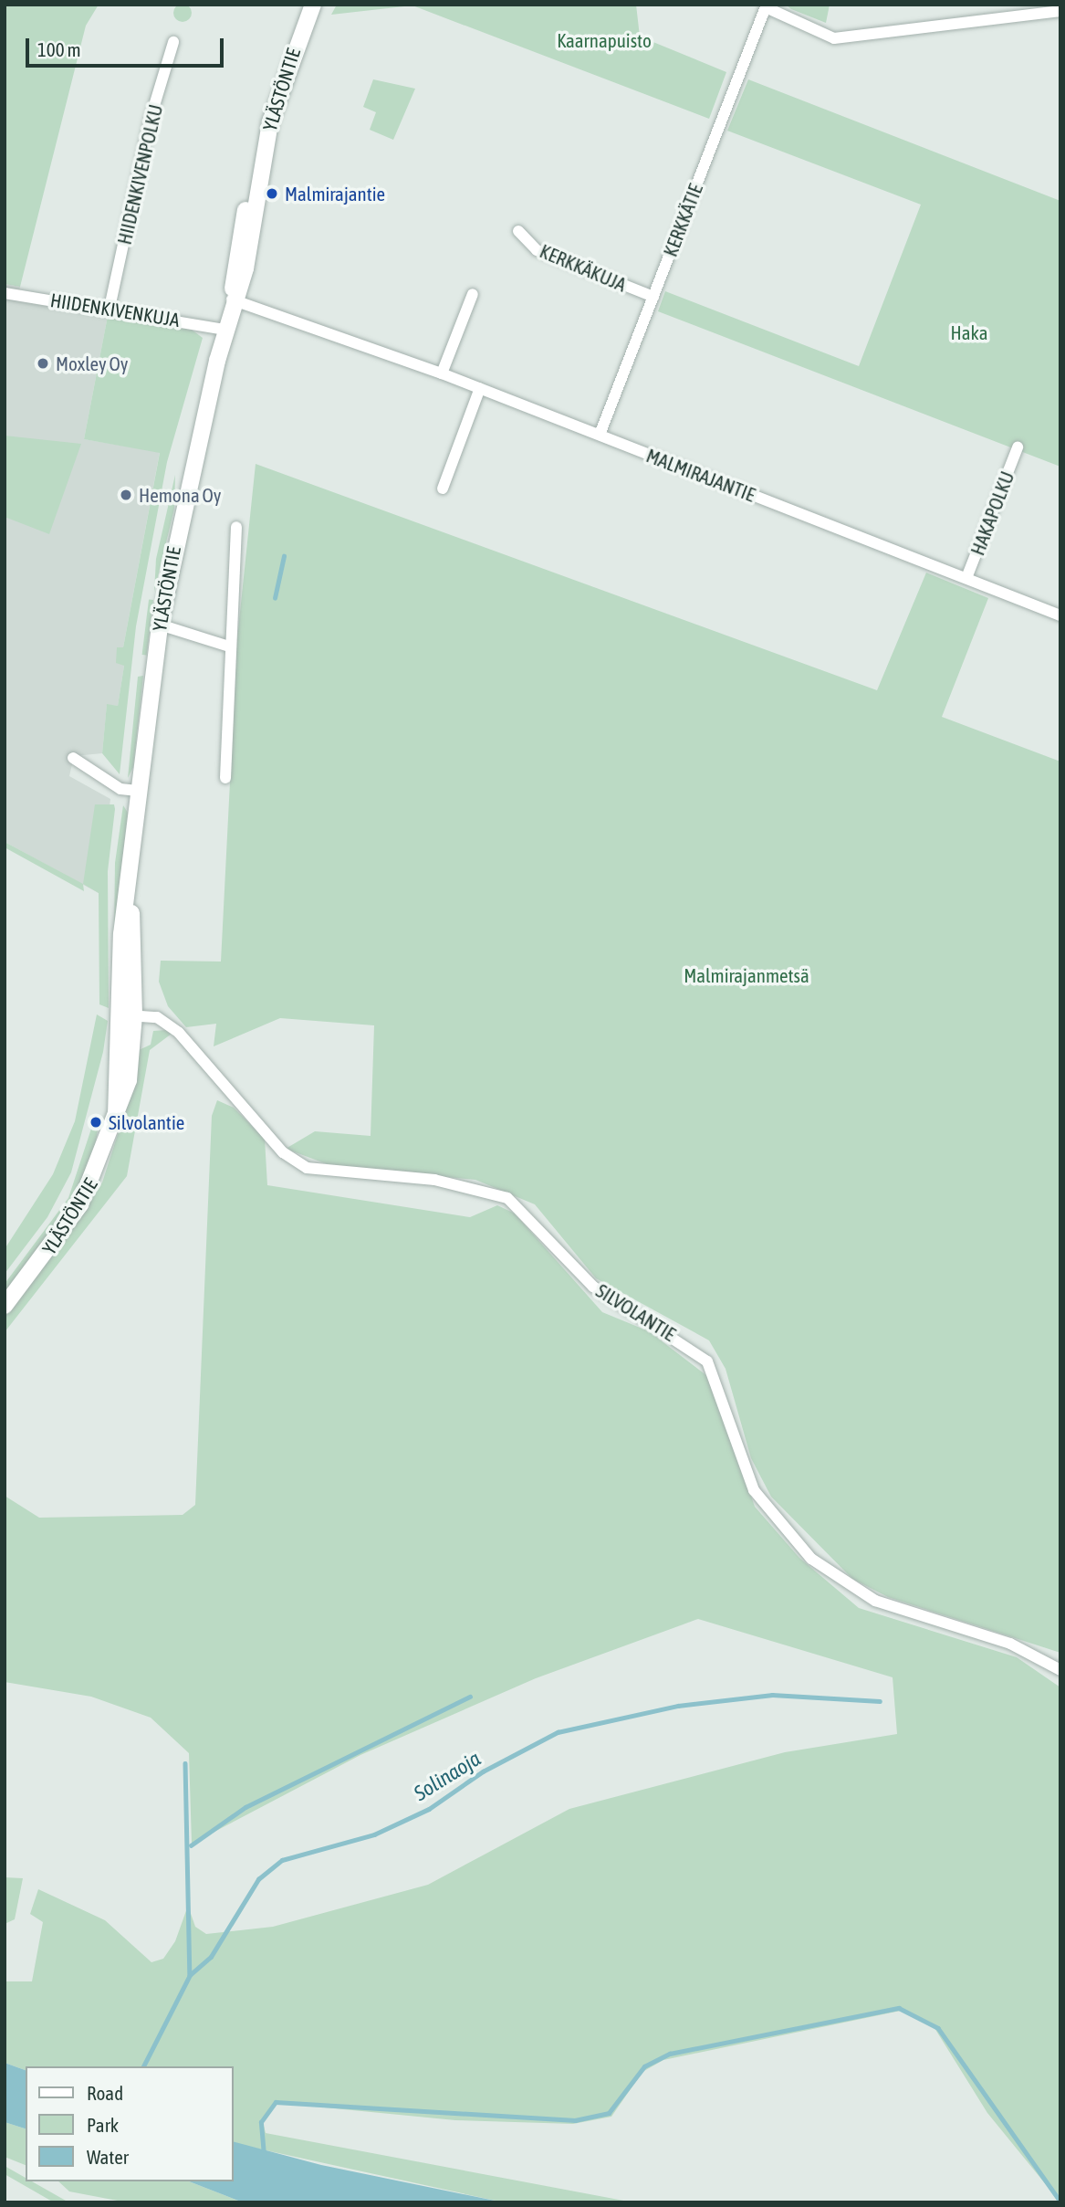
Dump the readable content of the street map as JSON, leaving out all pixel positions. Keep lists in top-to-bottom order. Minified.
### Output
{"streets":{"main road":["YLÄSTÖNTIE"],"street":["HIIDENKIVENPOLKU","KERKKÄTIE","KERKKÄKUJA","HIIDENKIVENKUJA","MALMIRAJANTIE","HAKAPOLKU","SILVOLANTIE"]},"crossings":[["YLÄSTÖNTIE","HIIDENKIVENKUJA"],["YLÄSTÖNTIE","MALMIRAJANTIE"],["YLÄSTÖNTIE","SILVOLANTIE"],["HIIDENKIVENPOLKU","HIIDENKIVENKUJA"],["KERKKÄTIE","KERKKÄKUJA"],["KERKKÄTIE","MALMIRAJANTIE"],["MALMIRAJANTIE","HAKAPOLKU"]],"water":["Solinaoja"],"parks":["Kaarnapuisto","Haka","Malmirajanmetsä"],"places":["Malmirajantie","Moxley Oy","Hemona Oy","Silvolantie"],"legend":["Road","Park","Water"],"scale_bar":"100 m"}
